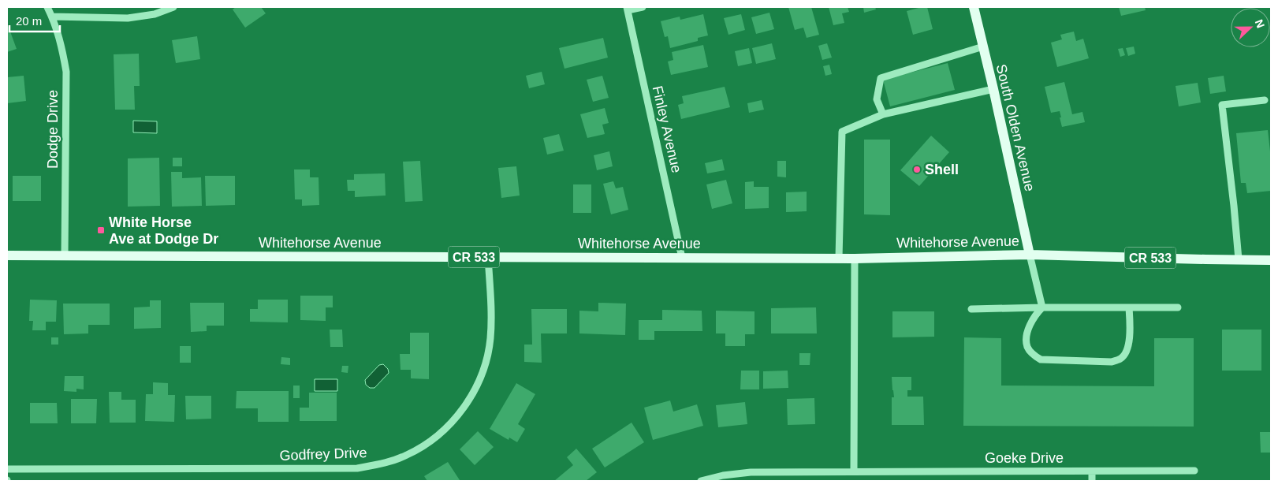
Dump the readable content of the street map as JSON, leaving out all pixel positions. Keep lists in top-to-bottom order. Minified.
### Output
{"streets":{"main road":["South Olden Avenue","Whitehorse Avenue","CR 533"],"street":["Dodge Drive","Finley Avenue","Godfrey Drive","Goeke Drive"]},"crossings":[["South Olden Avenue","Whitehorse Avenue"],["Dodge Drive","Whitehorse Avenue"],["Finley Avenue","Whitehorse Avenue"],["Whitehorse Avenue","Godfrey Drive"]],"places":{"other":["Shell"],"transit":["White Horse Ave at Dodge Dr"]},"scale_bar":"20 m","north":"right"}
